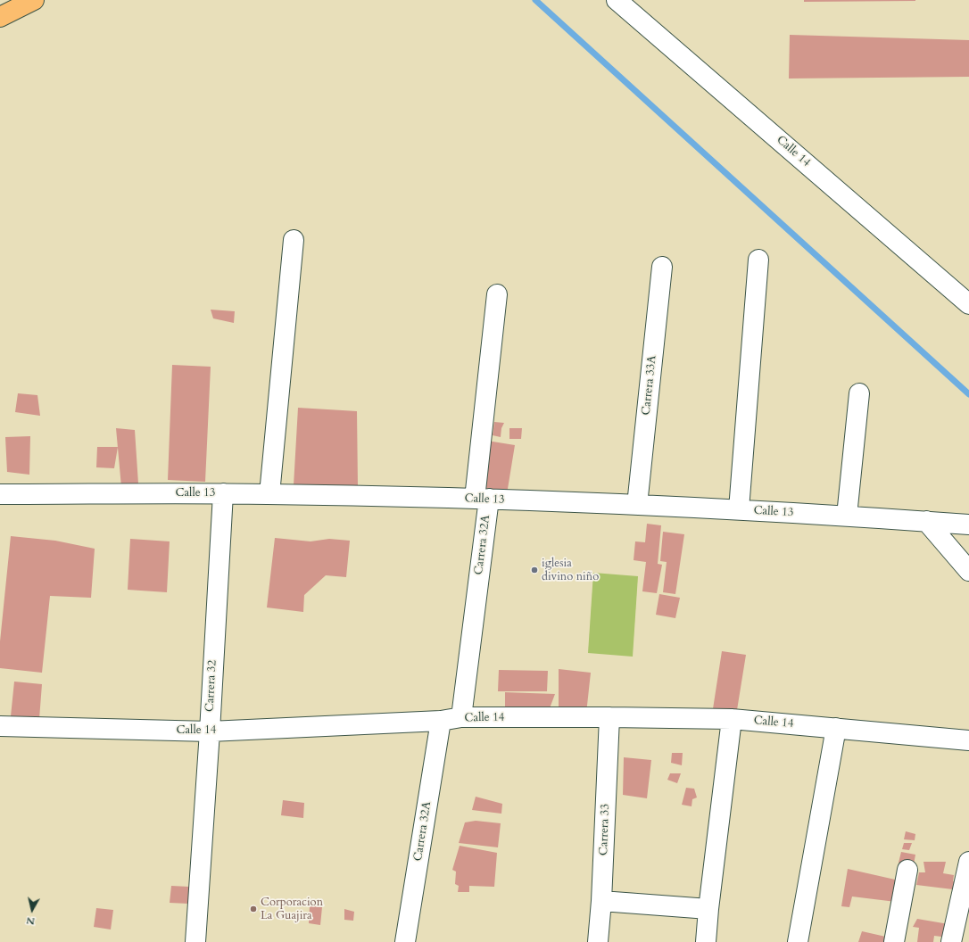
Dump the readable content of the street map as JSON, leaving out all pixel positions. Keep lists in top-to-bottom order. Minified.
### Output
{"streets":{"street":["Calle 14","Carrera 33A","Calle 13","Carrera 32A","Carrera 32","Carrera 33"]},"crossings":[["Calle 14","Carrera 32A"],["Calle 14","Carrera 32"],["Calle 14","Carrera 33"],["Carrera 33A","Calle 13"],["Calle 13","Carrera 32A"],["Calle 13","Carrera 32"]],"places":["iglesia divino niño","Corporacion La Guajira"],"north":"bottom"}
